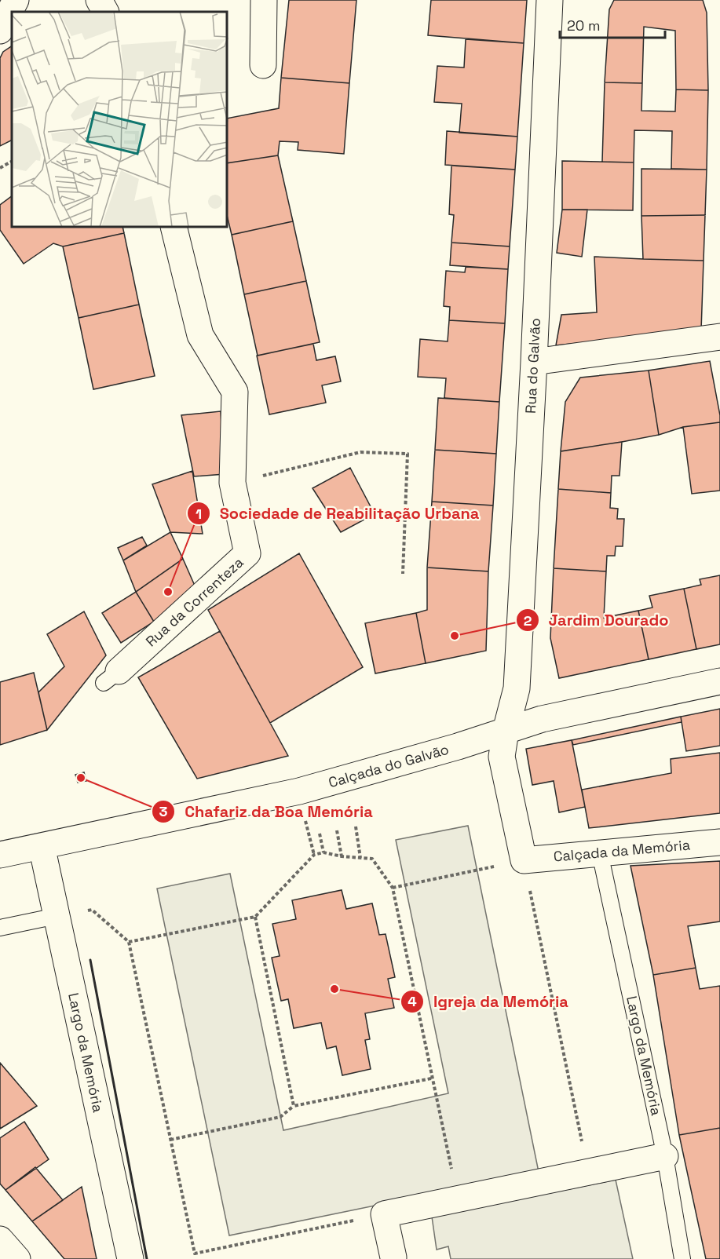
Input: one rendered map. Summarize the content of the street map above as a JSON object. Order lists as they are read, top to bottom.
{
  "streets": {
    "street": [
      "Rua do Galvão",
      "Rua da Correnteza",
      "Calçada do Galvão",
      "Calçada da Memória",
      "Largo da Memória"
    ]
  },
  "crossings": [
    ["Rua do Galvão", "Calçada do Galvão"],
    ["Rua do Galvão", "Calçada da Memória"],
    ["Calçada do Galvão", "Largo da Memória"],
    ["Calçada da Memória", "Largo da Memória"]
  ],
  "places": [
    "Sociedade de Reabilitação Urbana",
    "Jardim Dourado",
    "Chafariz da Boa Memória",
    "Igreja da Memória"
  ],
  "scale_bar": "20 m"
}
